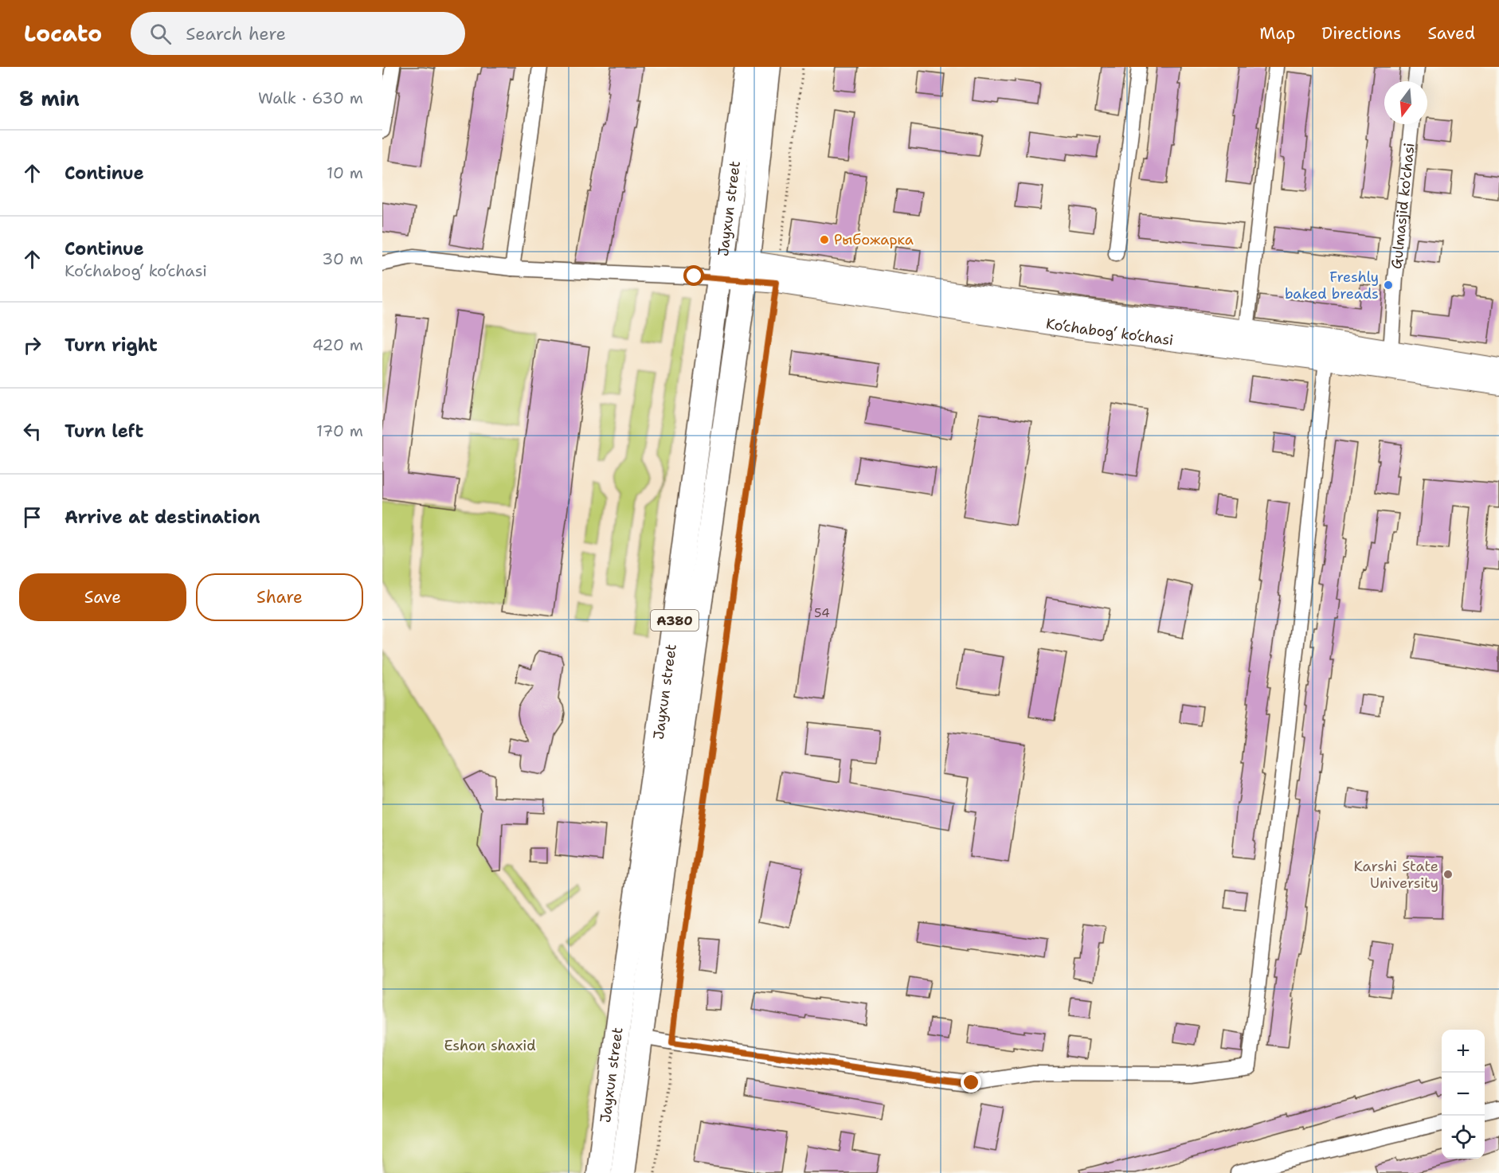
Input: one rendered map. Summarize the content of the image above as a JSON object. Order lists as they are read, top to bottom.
{
  "streets": {
    "highway": ["Jayxun street", "A380"],
    "main road": ["Ko‘chabog‘ ko‘chasi"],
    "street": ["Gulmasjid ko'chasi"]
  },
  "crossings": [
    ["Gulmasjid ko'chasi", "Ko‘chabog‘ ko‘chasi"],
    ["Jayxun street", "Ko‘chabog‘ ko‘chasi"]
  ],
  "parks": ["Eshon shaxid"],
  "places": ["Рыбожарка", "Freshly baked breads", "Karshi State University"],
  "house_numbers": ["54"],
  "north": "bottom",
  "page": {
    "header": "Locato",
    "search": "Search here",
    "nav": ["Map", "Directions", "Saved"],
    "heading": ["8 min", "Walk · 630 m"],
    "list": [
      ["Continue", "10 m"],
      ["Continue", "Ko‘chabog‘ ko‘chasi", "30 m"],
      ["Turn right", "420 m"],
      ["Turn left", "170 m"],
      "Arrive at destination"
    ],
    "buttons": ["Save", "Share"],
    "map_buttons": ["+", "−"]
  }
}
